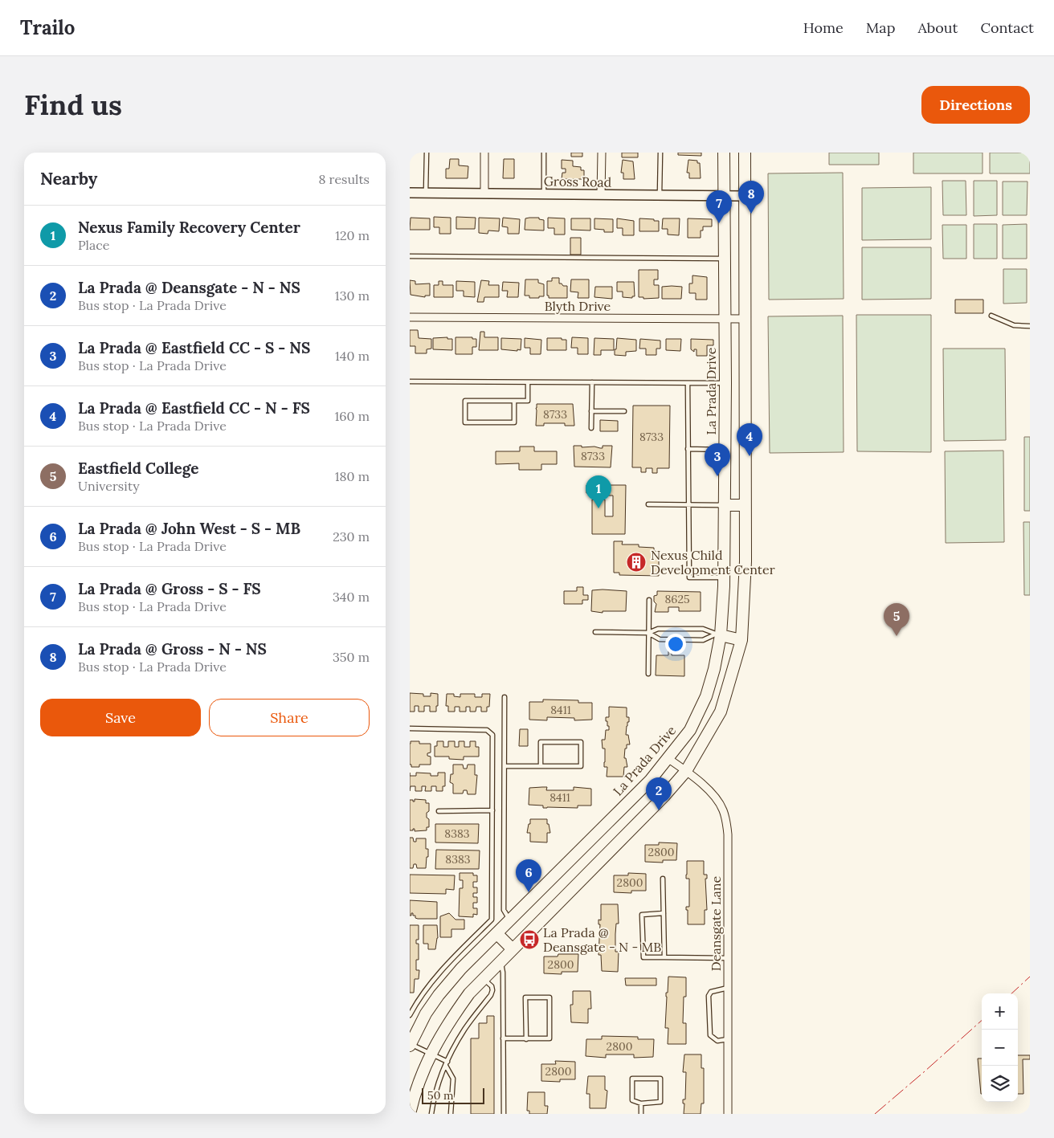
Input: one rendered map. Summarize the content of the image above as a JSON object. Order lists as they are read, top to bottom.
{
  "streets": {
    "main road": ["La Prada Drive"],
    "street": ["Gross Road", "Blyth Drive", "Deansgate Lane"]
  },
  "crossings": [
    ["Gross Road", "La Prada Drive"],
    ["Blyth Drive", "La Prada Drive"],
    ["La Prada Drive", "Deansgate Lane"]
  ],
  "places": {
    "building": ["Nexus Child Development Center"],
    "bus stop": ["La Prada @ Deansgate - N - MB"]
  },
  "house_numbers": [
    "8733",
    "8733",
    "8733",
    "8625",
    "8411",
    "8411",
    "8383",
    "2800",
    "8383",
    "2800",
    "2800",
    "2800",
    "2800"
  ],
  "scale_bar": "50 m",
  "page": {
    "header": "Trailo",
    "nav": [
      "Home",
      "Map",
      "About",
      "Contact"
    ],
    "buttons": [
      "Directions",
      ["Save", "Share"]
    ],
    "title": "Find us",
    "heading": ["Nearby", "8 results"],
    "pins": [
      "8",
      "7",
      "4",
      "3",
      "1",
      "5",
      "2",
      "6"
    ],
    "list": [
      {
        "mark": "1",
        "name": "Nexus Family Recovery Center",
        "note": "Place",
        "value": "120 m"
      },
      {
        "mark": "2",
        "name": "La Prada @ Deansgate - N - NS",
        "note": "Bus stop · La Prada Drive",
        "value": "130 m"
      },
      {
        "mark": "3",
        "name": "La Prada @ Eastfield CC - S - NS",
        "note": "Bus stop · La Prada Drive",
        "value": "140 m"
      },
      {
        "mark": "4",
        "name": "La Prada @ Eastfield CC - N - FS",
        "note": "Bus stop · La Prada Drive",
        "value": "160 m"
      },
      {
        "mark": "5",
        "name": "Eastfield College",
        "note": "University",
        "value": "180 m"
      },
      {
        "mark": "6",
        "name": "La Prada @ John West - S - MB",
        "note": "Bus stop · La Prada Drive",
        "value": "230 m"
      },
      {
        "mark": "7",
        "name": "La Prada @ Gross - S - FS",
        "note": "Bus stop · La Prada Drive",
        "value": "340 m"
      },
      {
        "mark": "8",
        "name": "La Prada @ Gross - N - NS",
        "note": "Bus stop · La Prada Drive",
        "value": "350 m"
      }
    ],
    "map_buttons": ["+", "−"],
    "scale": "50 m"
  }
}
